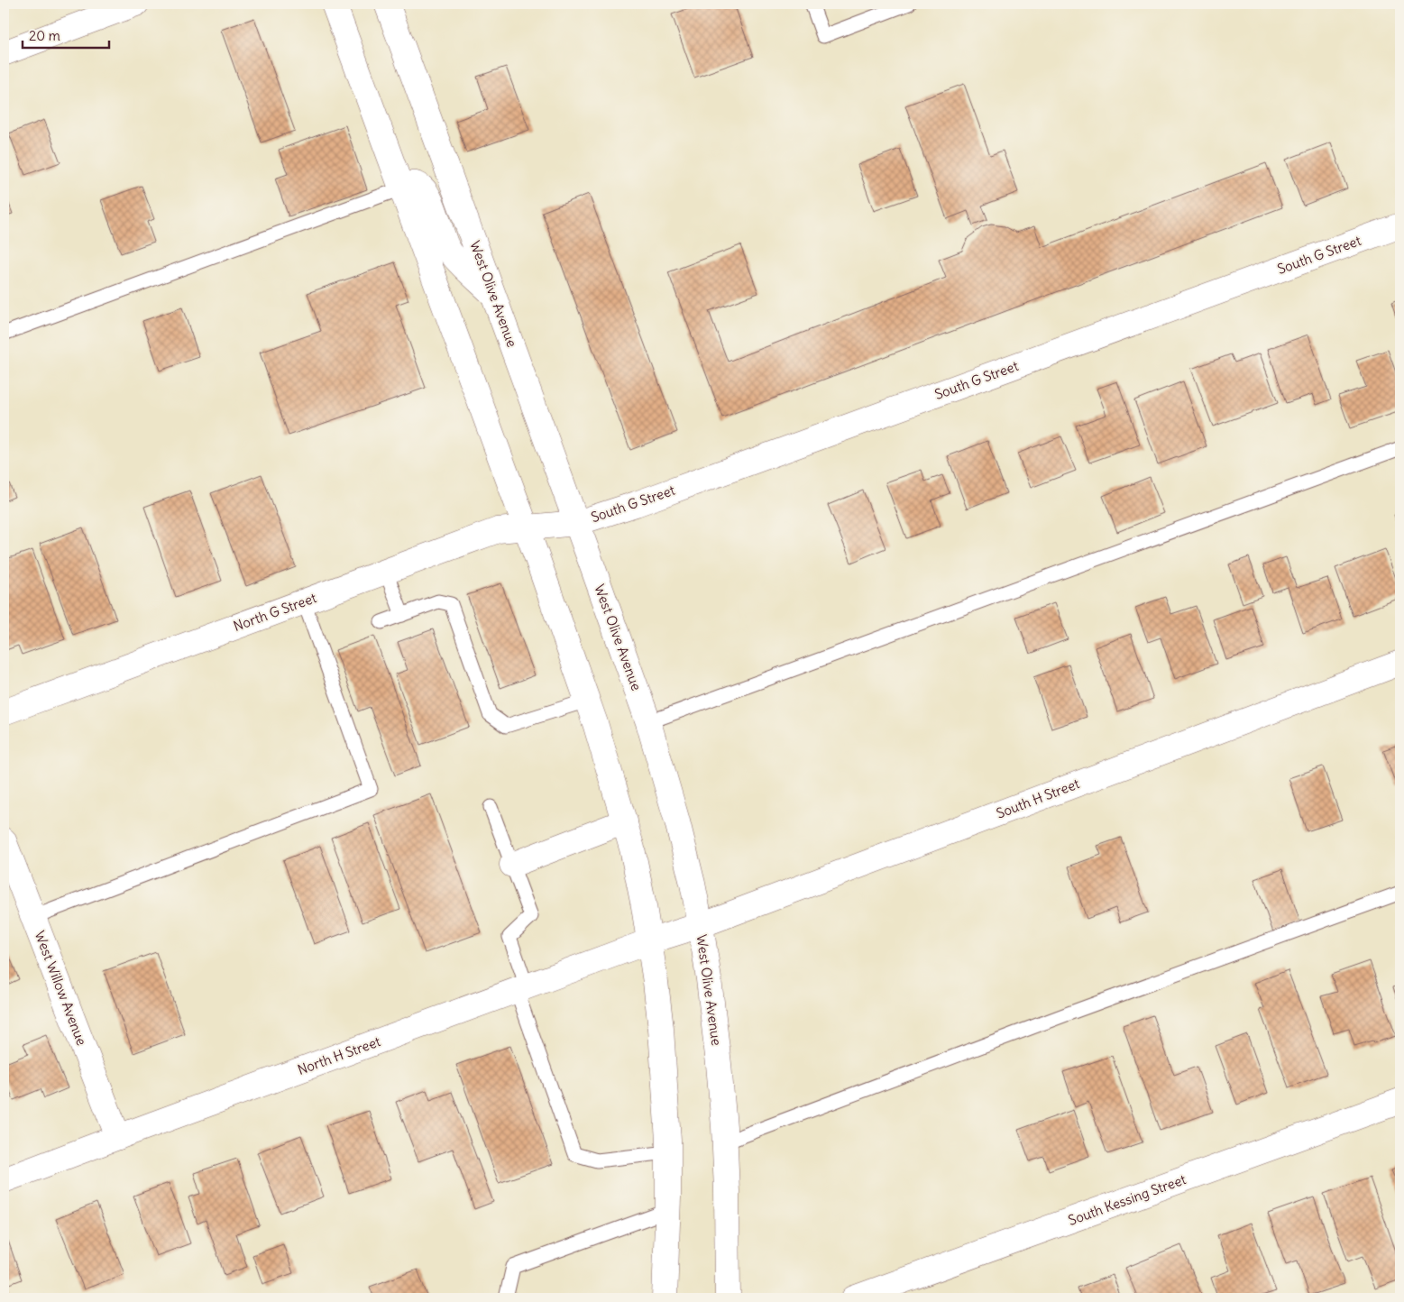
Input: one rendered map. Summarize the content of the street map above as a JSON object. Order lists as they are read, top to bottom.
{
  "streets": {
    "street": [
      "South G Street",
      "West Olive Avenue",
      "North G Street",
      "South H Street",
      "West Willow Avenue",
      "North H Street",
      "South Kessing Street"
    ]
  },
  "crossings": [
    ["South G Street", "West Olive Avenue"],
    ["South G Street", "North G Street"],
    ["West Olive Avenue", "South H Street"],
    ["South H Street", "North H Street"],
    ["West Willow Avenue", "North H Street"]
  ],
  "scale_bar": "20 m"
}
